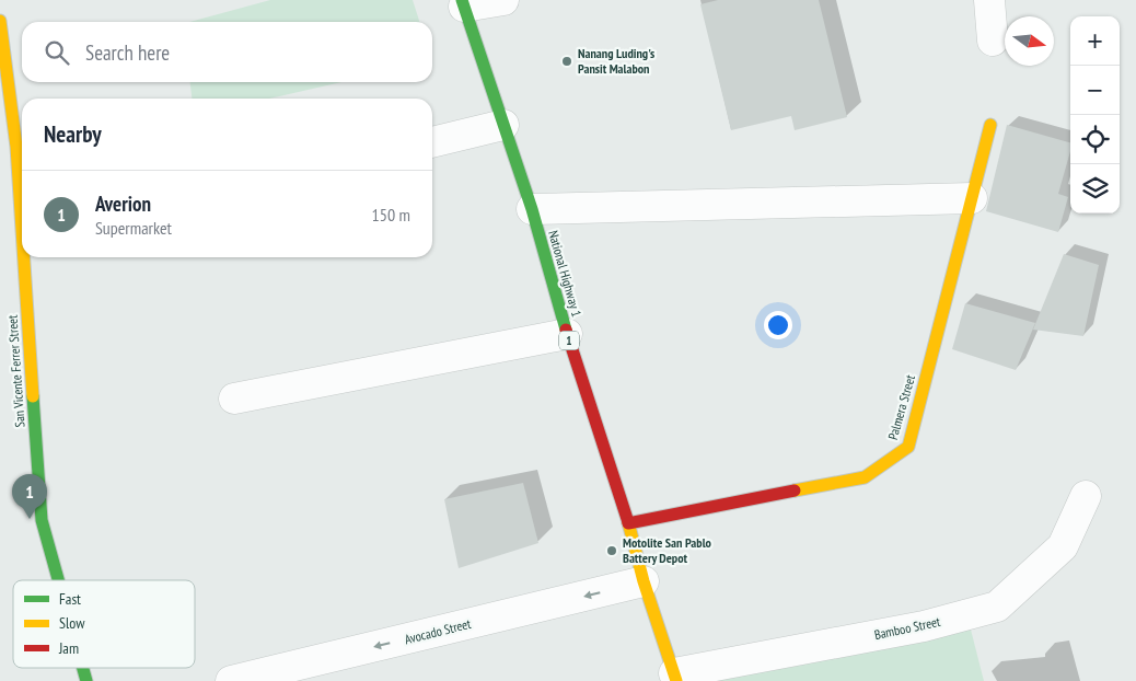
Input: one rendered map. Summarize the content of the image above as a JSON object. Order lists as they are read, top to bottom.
{
  "streets": {
    "main road": [
      "National Highway 1",
      "1",
      "San Vicente Ferrer Street",
      "Palmera Street"
    ],
    "street": ["Bamboo Street", "Avocado Street"]
  },
  "crossings": [
    ["National Highway 1", "Palmera Street"],
    ["National Highway 1", "Bamboo Street"],
    ["National Highway 1", "Avocado Street"]
  ],
  "places": ["Nanang Luding's Pansit Malabon", "Motolite San Pablo Battery Depot"],
  "legend": ["Fast", "Slow", "Jam"],
  "north": "right",
  "page": {
    "map_buttons": ["+", "−"],
    "search": "Search here",
    "heading": "Nearby",
    "list": [
      {
        "mark": "1",
        "name": "Averion",
        "note": "Supermarket",
        "value": "150 m"
      }
    ],
    "pins": "1"
  }
}
